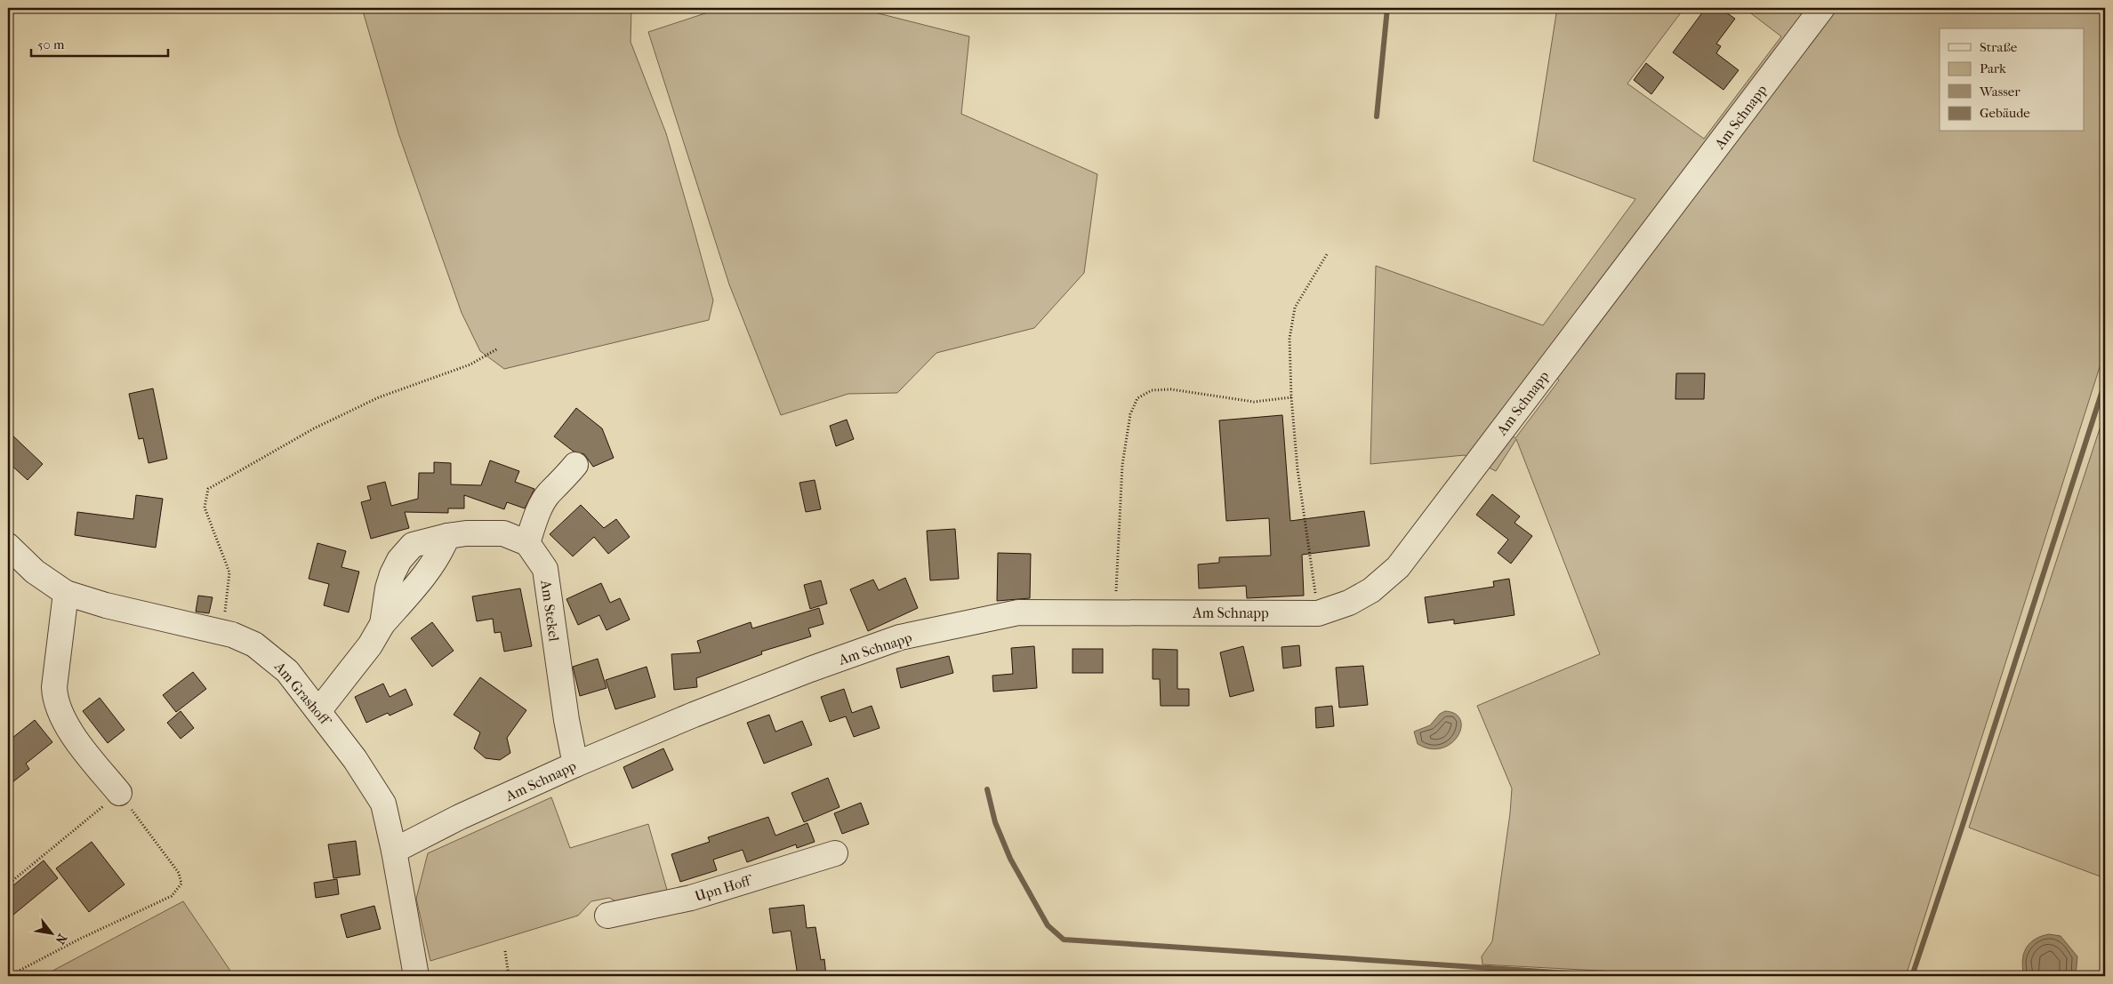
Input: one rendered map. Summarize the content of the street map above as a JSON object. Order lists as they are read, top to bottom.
{
  "streets": {
    "street": [
      "Am Schnapp",
      "Am Stekel",
      "Am Grashoff",
      "Upn Hoff"
    ]
  },
  "crossings": [
    ["Am Schnapp", "Am Stekel"],
    ["Am Schnapp", "Am Grashoff"]
  ],
  "legend": [
    "Straße",
    "Park",
    "Wasser",
    "Gebäude"
  ],
  "scale_bar": "50 m",
  "north": "bottom right"
}
